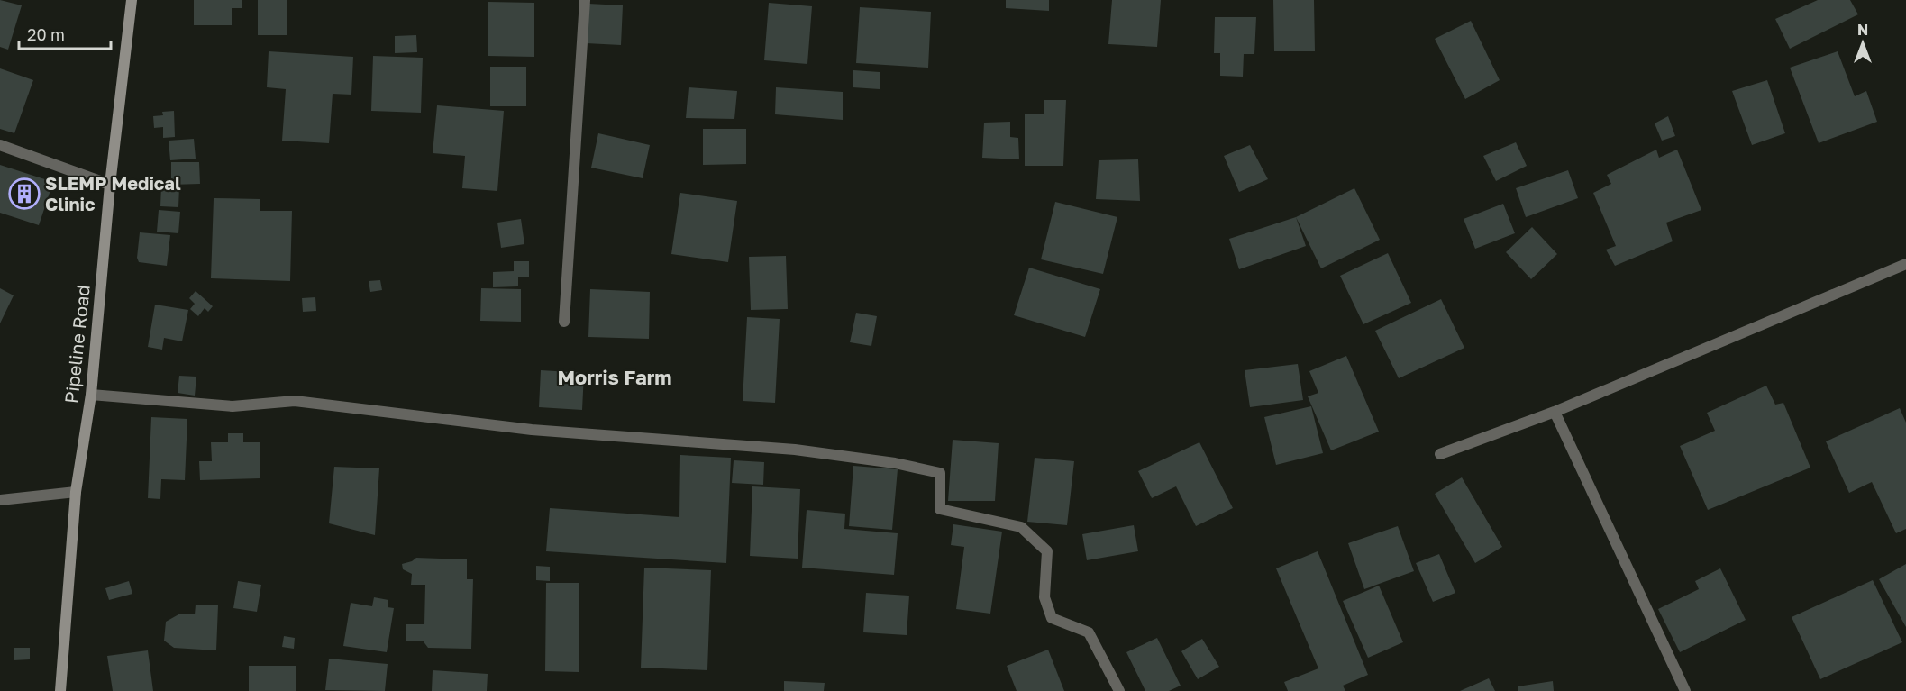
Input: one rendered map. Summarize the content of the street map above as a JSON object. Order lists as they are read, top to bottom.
{
  "streets": {
    "street": ["Pipeline Road"]
  },
  "districts": ["Morris Farm"],
  "places": {
    "building": ["SLEMP Medical Clinic"]
  },
  "scale_bar": "20 m",
  "north": "top"
}
